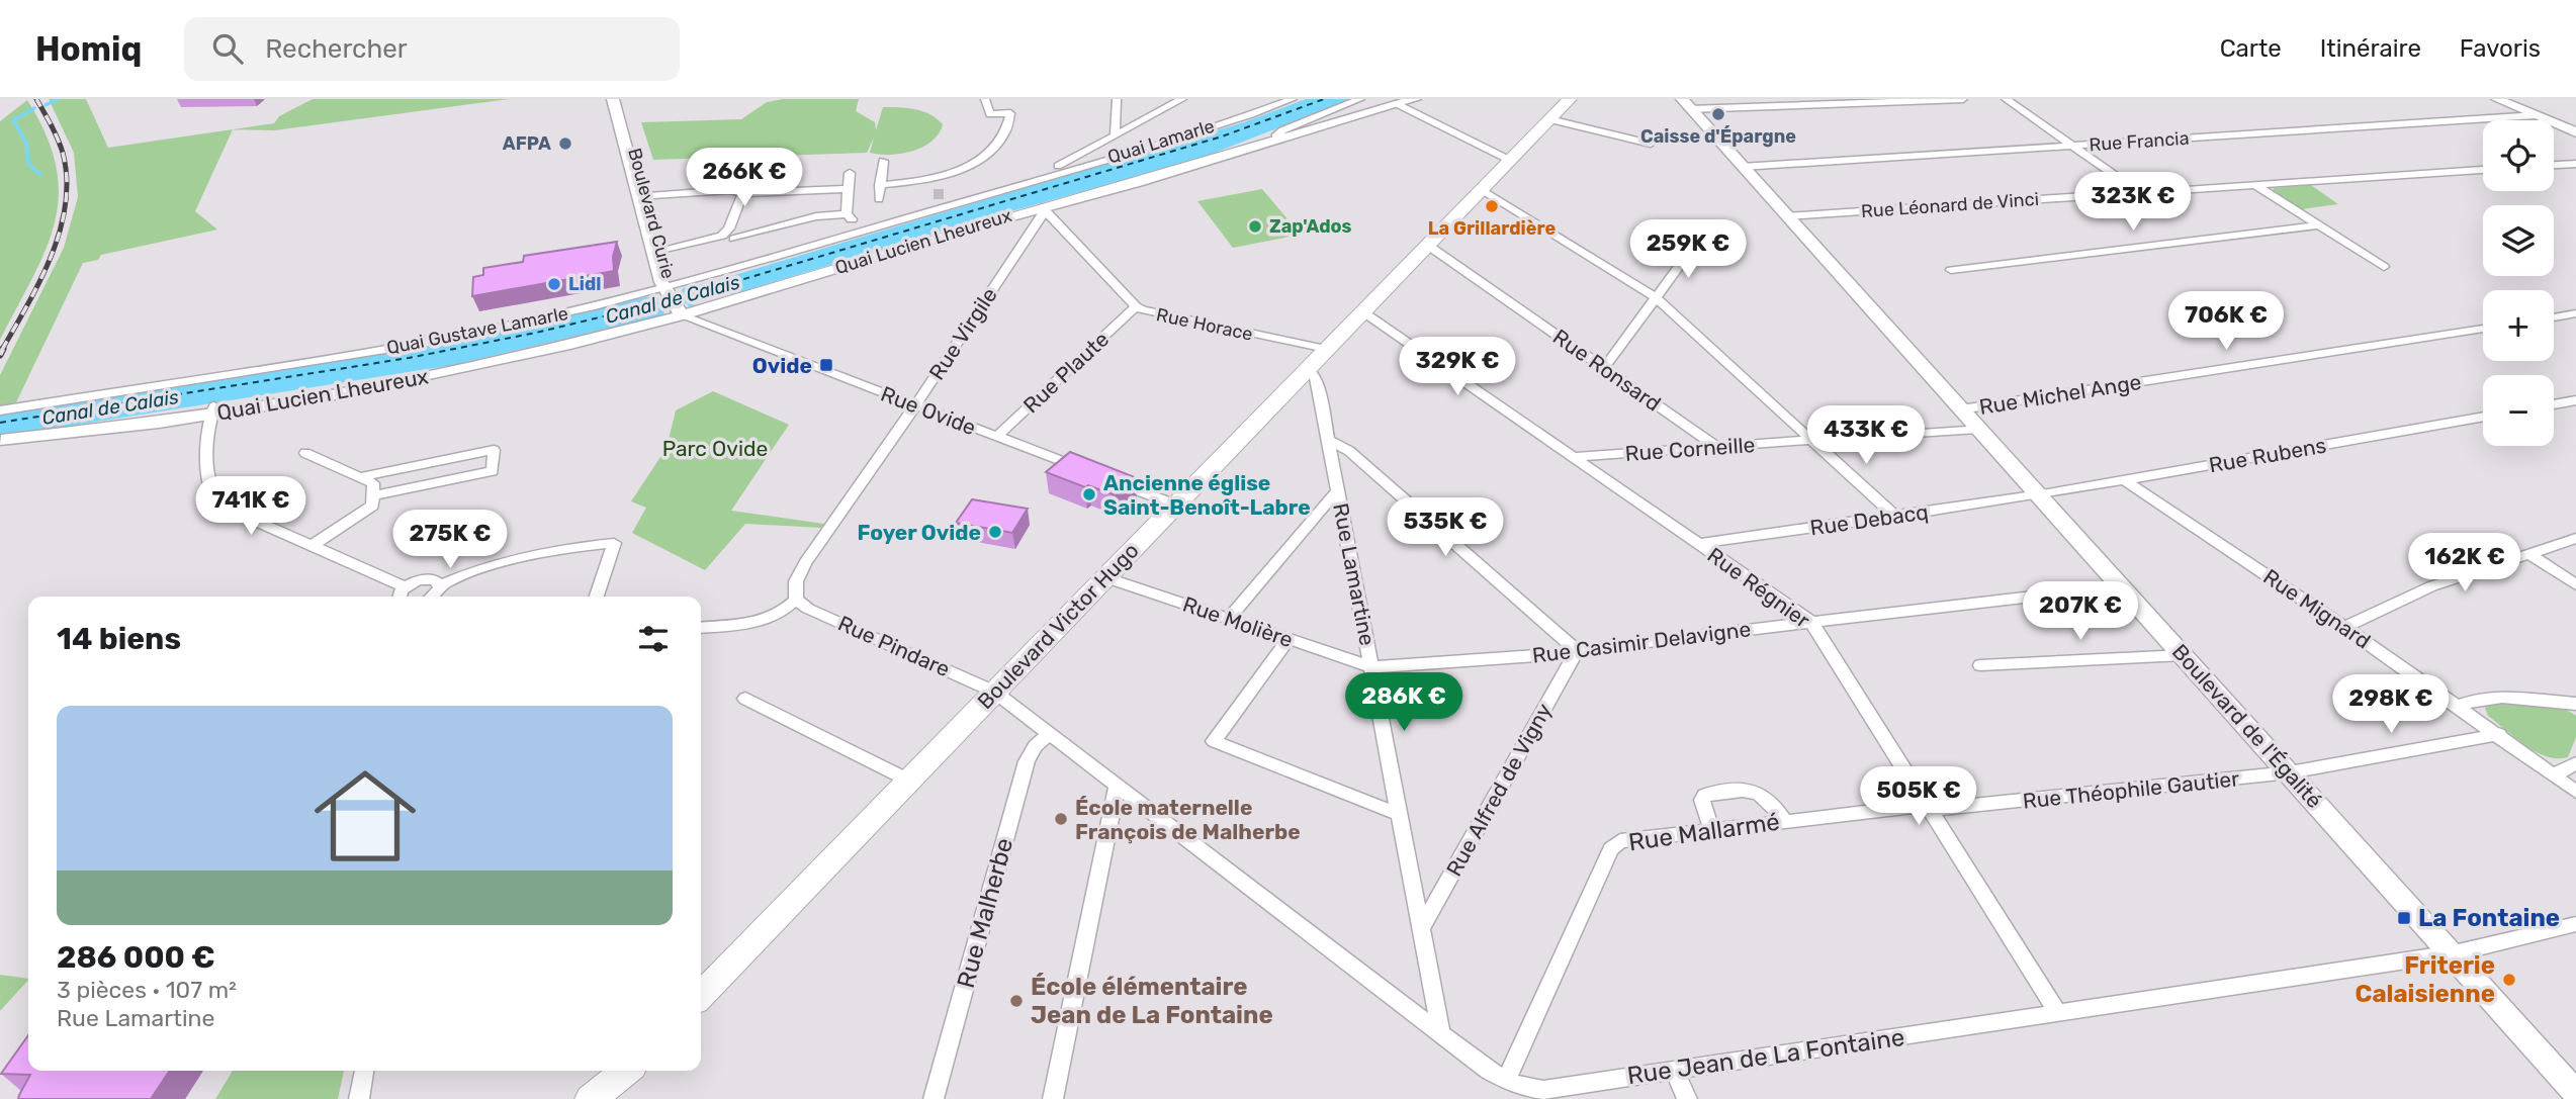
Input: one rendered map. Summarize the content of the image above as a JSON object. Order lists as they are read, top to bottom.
{
  "streets": {
    "main road": ["Boulevard Victor Hugo"],
    "street": [
      "Quai Lamarle",
      "Rue Francia",
      "Rue Léonard de Vinci",
      "Boulevard Curie",
      "Quai Lucien Lheureux",
      "Rue Horace",
      "Quai Gustave Lamarle",
      "Rue Virgile",
      "Rue Ronsard",
      "Rue Plaute",
      "Rue Michel Ange",
      "Rue Ovide",
      "Rue Corneille",
      "Rue Rubens",
      "Rue Debacq",
      "Rue Lamartine",
      "Rue Régnier",
      "Rue Mignard",
      "Rue Molière",
      "Rue Casimir Delavigne",
      "Rue Pindare",
      "Boulevard de l'Égalité",
      "Rue Alfred de Vigny",
      "Rue Théophile Gautier",
      "Rue Mallarmé",
      "Rue Malherbe",
      "Rue Jean de La Fontaine"
    ]
  },
  "crossings": [
    ["Quai Lamarle", "Quai Gustave Lamarle"],
    ["Rue Francia", "Boulevard de l'Égalité"],
    ["Rue Léonard de Vinci", "Boulevard de l'Égalité"],
    ["Boulevard Curie", "Quai Lucien Lheureux"],
    ["Boulevard Curie", "Quai Gustave Lamarle"],
    ["Boulevard Curie", "Rue Ovide"],
    ["Quai Lucien Lheureux", "Rue Horace"],
    ["Quai Lucien Lheureux", "Rue Virgile"],
    ["Quai Lucien Lheureux", "Rue Ovide"],
    ["Rue Horace", "Rue Virgile"],
    ["Rue Horace", "Rue Plaute"],
    ["Rue Horace", "Boulevard Victor Hugo"],
    ["Rue Virgile", "Rue Ovide"],
    ["Rue Virgile", "Rue Pindare"],
    ["Rue Ronsard", "Rue Corneille"],
    ["Rue Ronsard", "Boulevard Victor Hugo"],
    ["Rue Plaute", "Rue Ovide"],
    ["Rue Michel Ange", "Boulevard de l'Égalité"],
    ["Rue Ovide", "Boulevard Victor Hugo"],
    ["Rue Corneille", "Rue Régnier"],
    ["Rue Corneille", "Boulevard de l'Égalité"],
    ["Rue Rubens", "Rue Debacq"],
    ["Rue Rubens", "Rue Mignard"],
    ["Rue Rubens", "Boulevard de l'Égalité"],
    ["Rue Debacq", "Rue Régnier"],
    ["Rue Debacq", "Boulevard de l'Égalité"],
    ["Rue Lamartine", "Rue Molière"],
    ["Rue Lamartine", "Boulevard Victor Hugo"],
    ["Rue Lamartine", "Rue Casimir Delavigne"],
    ["Rue Lamartine", "Rue Alfred de Vigny"],
    ["Rue Lamartine", "Rue Jean de La Fontaine"],
    ["Rue Régnier", "Boulevard Victor Hugo"],
    ["Rue Régnier", "Rue Casimir Delavigne"],
    ["Rue Régnier", "Rue Théophile Gautier"],
    ["Rue Régnier", "Rue Mallarmé"],
    ["Rue Régnier", "Rue Jean de La Fontaine"],
    ["Rue Mignard", "Rue Théophile Gautier"],
    ["Rue Molière", "Boulevard Victor Hugo"],
    ["Rue Molière", "Rue Casimir Delavigne"],
    ["Boulevard Victor Hugo", "Rue Pindare"],
    ["Boulevard Victor Hugo", "Rue Jean de La Fontaine"],
    ["Rue Casimir Delavigne", "Boulevard de l'Égalité"],
    ["Rue Casimir Delavigne", "Rue Alfred de Vigny"],
    ["Rue Pindare", "Rue Jean de La Fontaine"],
    ["Boulevard de l'Égalité", "Rue Théophile Gautier"],
    ["Boulevard de l'Égalité", "Rue Jean de La Fontaine"],
    ["Rue Théophile Gautier", "Rue Mallarmé"],
    ["Rue Mallarmé", "Rue Jean de La Fontaine"],
    ["Rue Malherbe", "Rue Jean de La Fontaine"]
  ],
  "water": ["Canal de Calais"],
  "parks": ["Parc Ovide"],
  "places": {
    "other": [
      "Caisse d'Épargne",
      "AFPA",
      "La Grillardière",
      "Zap'Ados",
      "Lidl",
      "Ancienne église Saint-Benoît-Labre",
      "Foyer Ovide",
      "École maternelle François de Malherbe",
      "Friterie Calaisienne",
      "École élémentaire Jean de La Fontaine"
    ],
    "transit": ["Ovide", "La Fontaine"]
  },
  "page": {
    "header": "Homiq",
    "search": "Rechercher",
    "nav": ["Carte", "Itinéraire", "Favoris"],
    "map_buttons": ["+", "−"],
    "price": [
      "266K €",
      "323K €",
      "259K €",
      "706K €",
      "329K €",
      "433K €",
      "741K €",
      "535K €",
      "275K €",
      "162K €",
      "207K €",
      "286K €",
      "298K €",
      "505K €"
    ],
    "heading": "14 biens",
    "list": [
      {
        "name": "286 000 €",
        "note": "3 pièces · 107 m² · Rue Lamartine"
      }
    ]
  }
}
